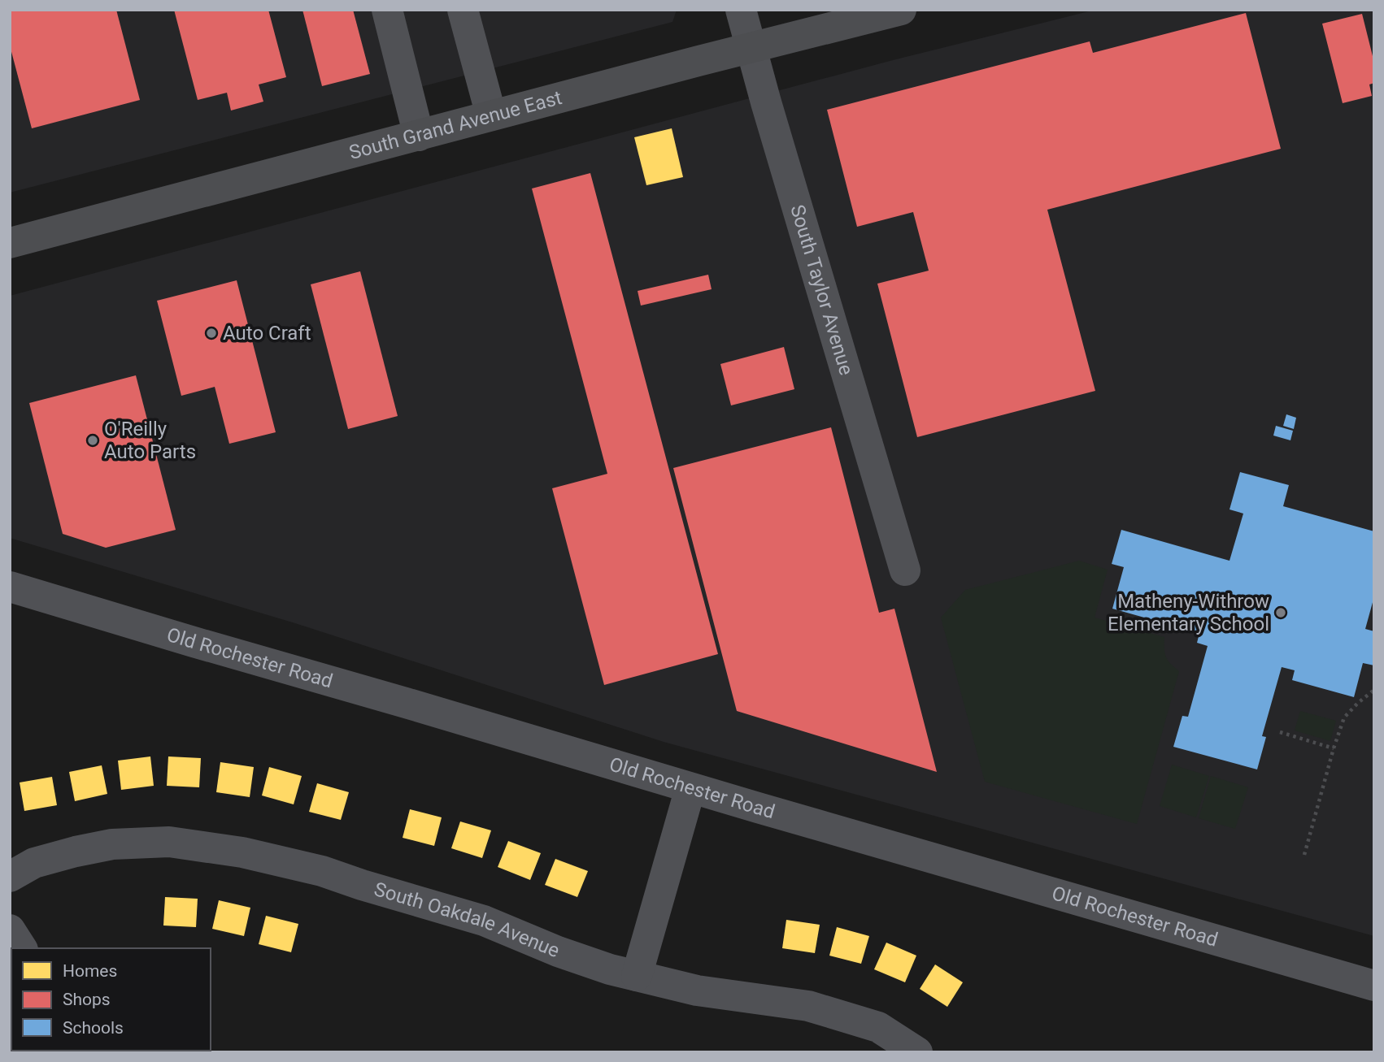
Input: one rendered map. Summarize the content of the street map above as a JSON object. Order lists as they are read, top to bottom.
{
  "streets": {
    "main road": ["South Grand Avenue East"],
    "street": ["South Taylor Avenue", "Old Rochester Road", "South Oakdale Avenue"]
  },
  "crossings": [
    ["South Grand Avenue East", "South Taylor Avenue"]
  ],
  "places": ["Auto Craft", "O'Reilly Auto Parts", "Matheny-Withrow Elementary School"],
  "legend": ["Homes", "Shops", "Schools"]
}
